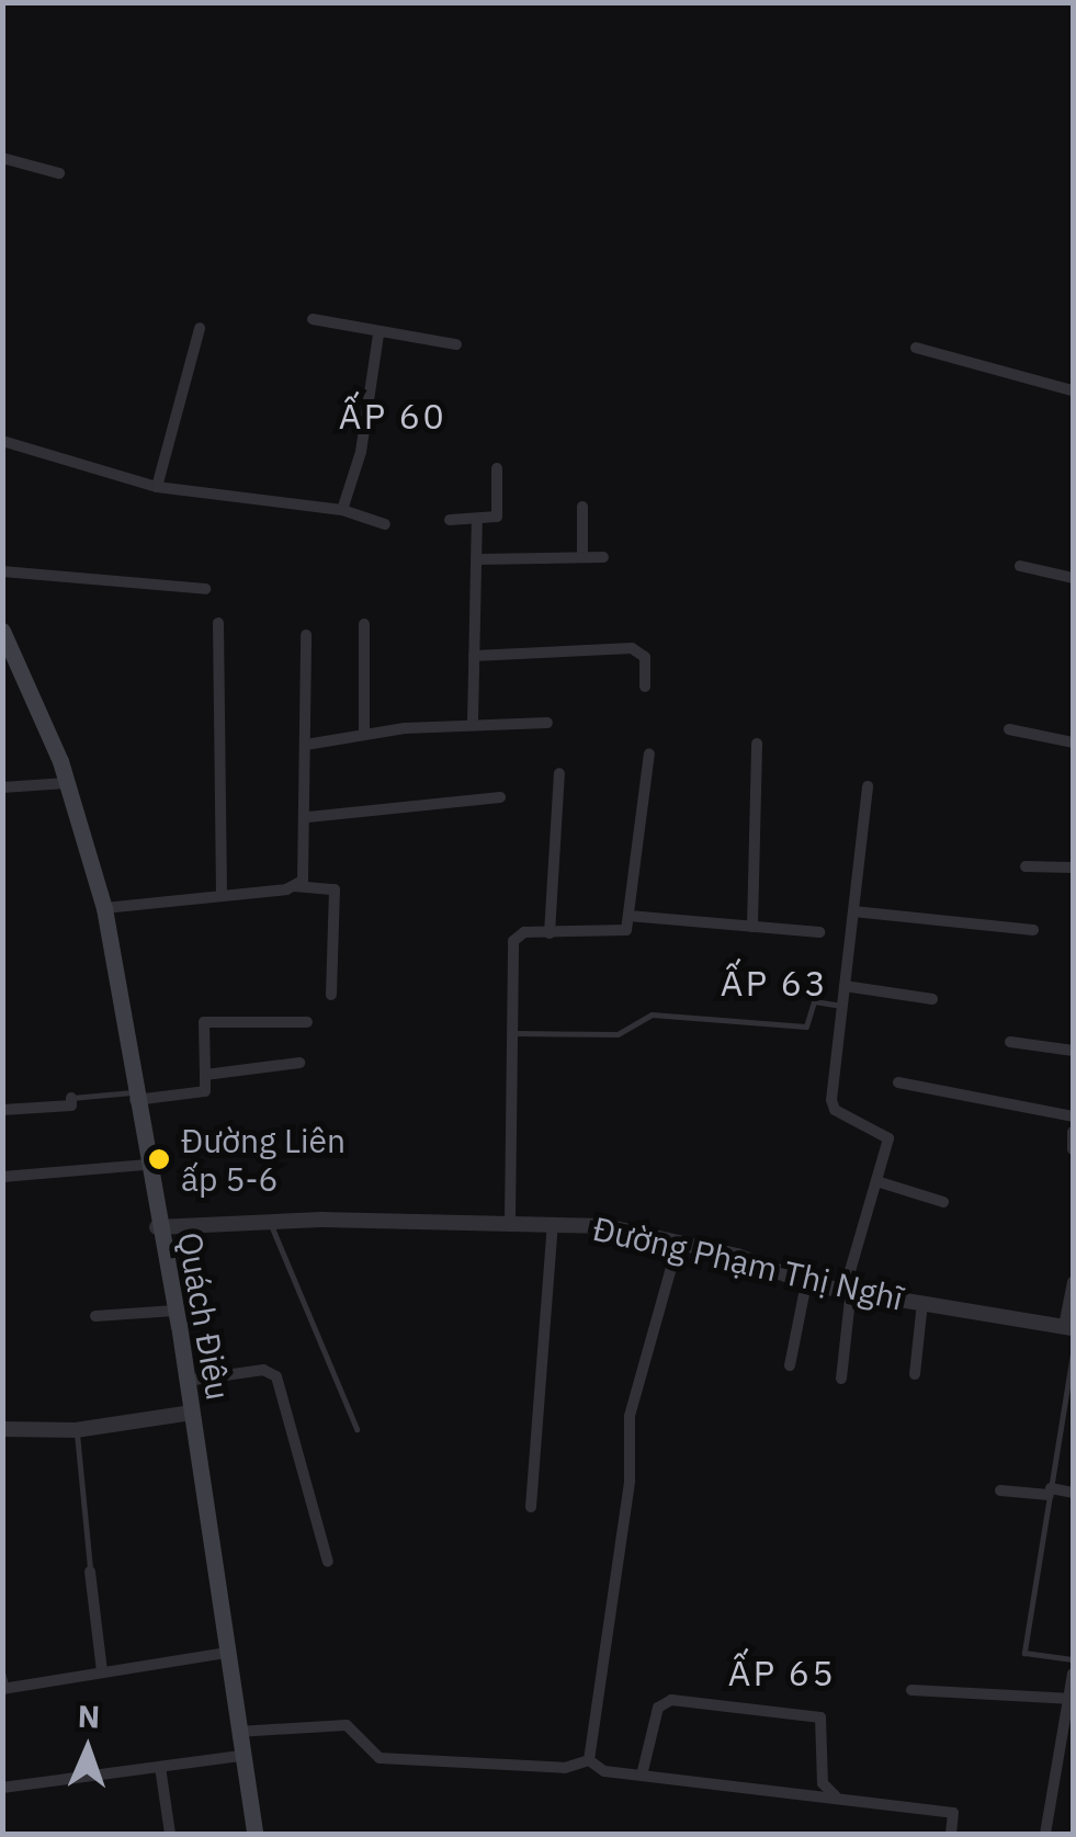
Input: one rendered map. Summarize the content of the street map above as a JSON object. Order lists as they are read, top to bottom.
{
  "streets": {
    "main road": ["Quách Điêu"],
    "street": ["Đường Phạm Thị Nghĩ"]
  },
  "crossings": [
    ["Đường Phạm Thị Nghĩ", "Quách Điêu"]
  ],
  "districts": ["ẤP 60", "ẤP 63", "ẤP 65"],
  "places": ["Đường Liên ấp 5-6"],
  "north": "top"
}
